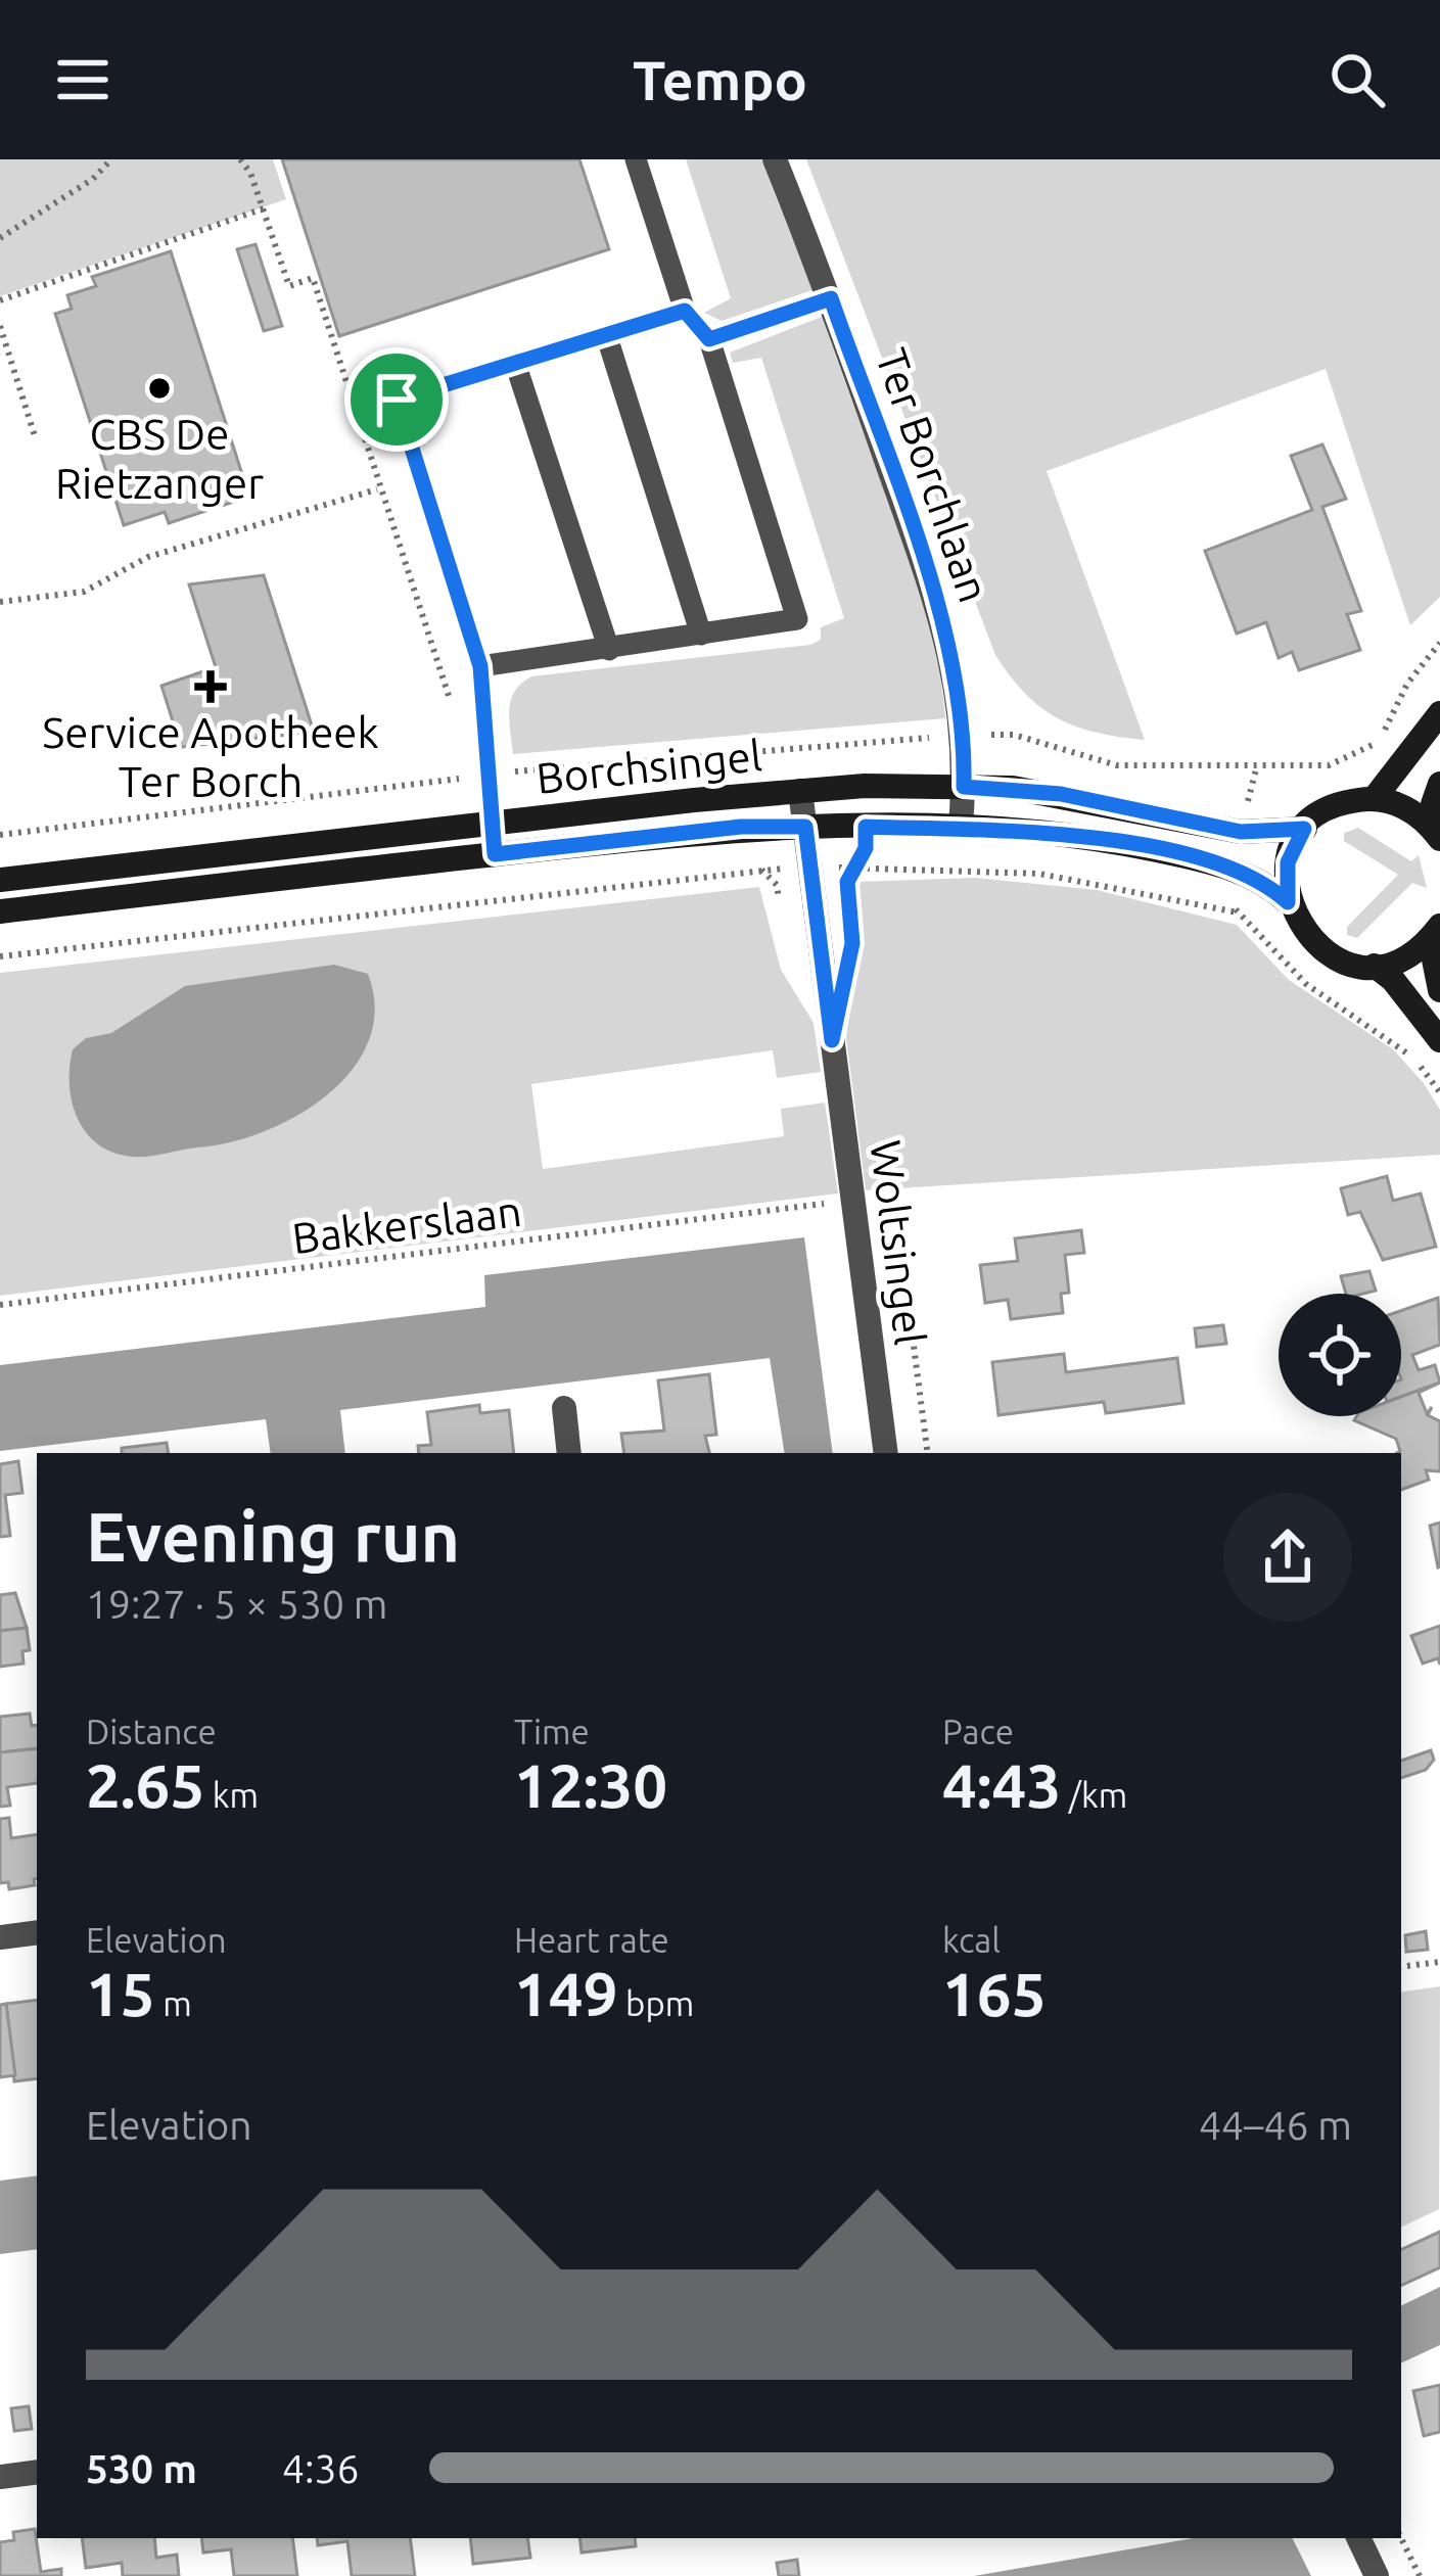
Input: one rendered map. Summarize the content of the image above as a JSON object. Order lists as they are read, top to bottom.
{
  "streets": {
    "main road": ["Borchsingel"],
    "street": ["Ter Borchlaan", "Woltsingel"],
    "path": ["Bakkerslaan"]
  },
  "crossings": [
    ["Ter Borchlaan", "Borchsingel"],
    ["Borchsingel", "Woltsingel"]
  ],
  "places": {
    "other": ["CBS De Rietzanger"],
    "health": ["Service Apotheek Ter Borch"]
  },
  "page": {
    "header": "Tempo",
    "heading": ["Evening run", "19:27 · 5 × 530 m"],
    "stats": [
      ["Distance", "2.65 km"],
      ["Time", "12:30"],
      ["Pace", "4:43 /km"],
      ["Elevation", "15 m"],
      ["Heart rate", "149 bpm"],
      ["kcal", "165"]
    ],
    "chart": ["Elevation", "44–46 m"],
    "list": [
      {
        "name": "530 m",
        "note": "4:36"
      }
    ]
  }
}
